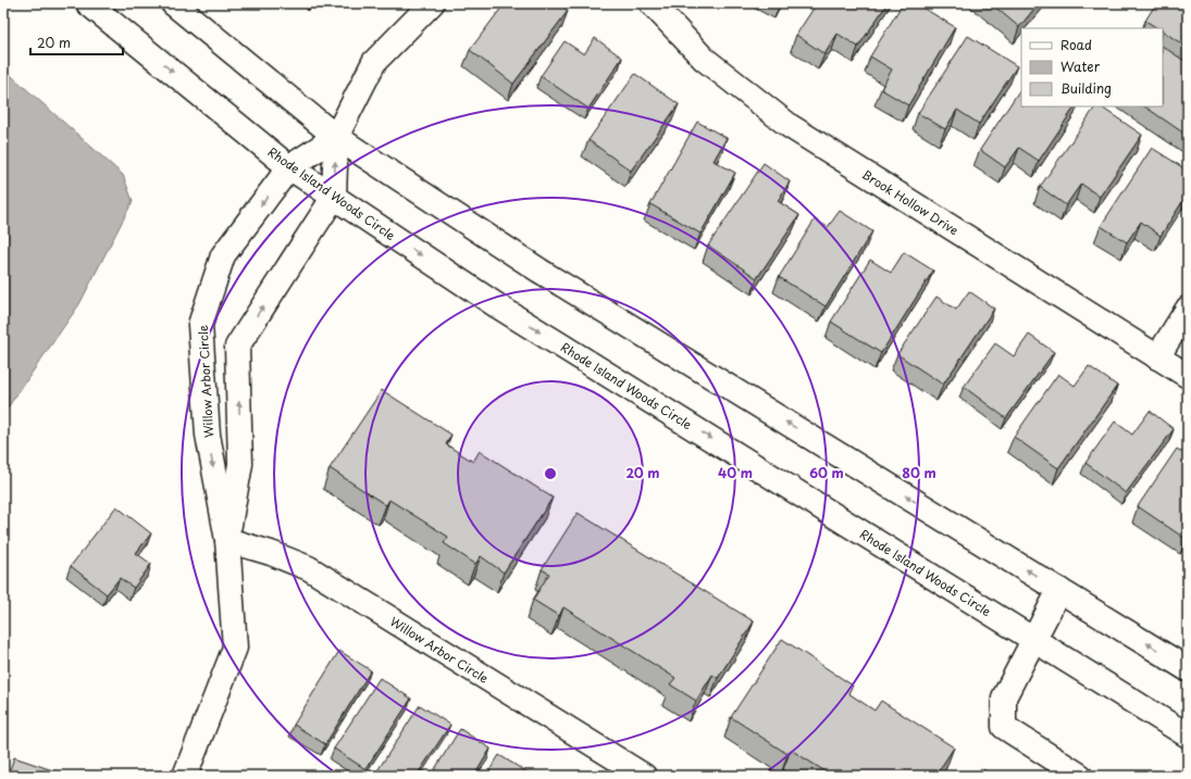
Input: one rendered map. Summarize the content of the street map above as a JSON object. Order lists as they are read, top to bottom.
{
  "streets": {
    "street": ["Rhode Island Woods Circle", "Brook Hollow Drive", "Willow Arbor Circle"]
  },
  "crossings": [
    ["Rhode Island Woods Circle", "Willow Arbor Circle"]
  ],
  "legend": ["Road", "Water", "Building"],
  "scale_bar": "20 m",
  "rings": [
    "20 m",
    "40 m",
    "60 m",
    "80 m"
  ]
}
